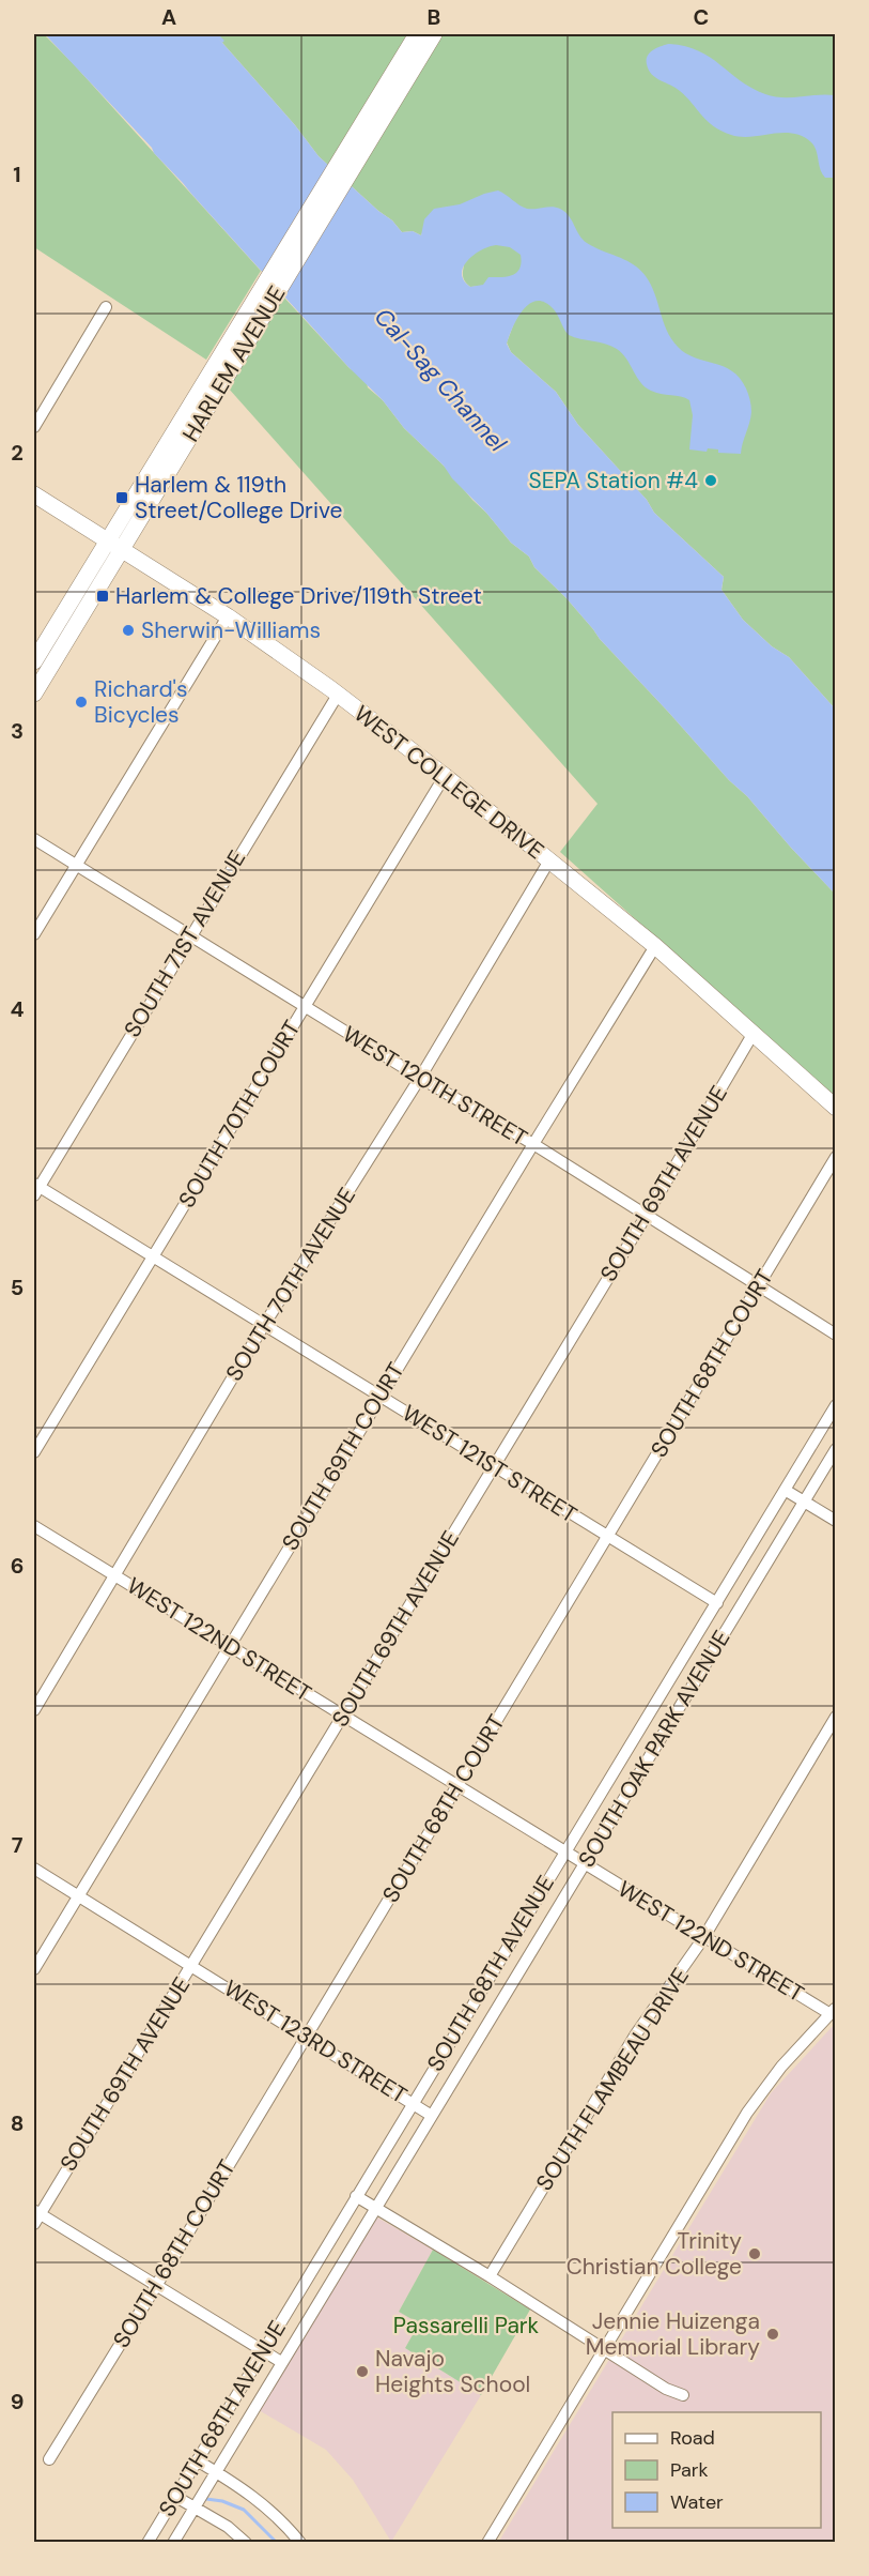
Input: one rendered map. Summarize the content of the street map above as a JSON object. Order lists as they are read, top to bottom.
{
  "streets": {
    "main road": ["HARLEM AVENUE", "WEST COLLEGE DRIVE"],
    "street": [
      "SOUTH 71ST AVENUE",
      "WEST 120TH STREET",
      "SOUTH 70TH COURT",
      "SOUTH 69TH AVENUE",
      "SOUTH 70TH AVENUE",
      "SOUTH 68TH COURT",
      "SOUTH 69TH COURT",
      "WEST 121ST STREET",
      "WEST 122ND STREET",
      "SOUTH OAK PARK AVENUE",
      "SOUTH 68TH AVENUE",
      "WEST 123RD STREET",
      "SOUTH FLAMBEAU DRIVE"
    ]
  },
  "crossings": [
    ["HARLEM AVENUE", "WEST COLLEGE DRIVE"],
    ["WEST COLLEGE DRIVE", "SOUTH 71ST AVENUE"],
    ["WEST COLLEGE DRIVE", "SOUTH 70TH COURT"],
    ["WEST COLLEGE DRIVE", "SOUTH 69TH AVENUE"],
    ["WEST COLLEGE DRIVE", "SOUTH 70TH AVENUE"],
    ["WEST COLLEGE DRIVE", "SOUTH 69TH COURT"],
    ["SOUTH 71ST AVENUE", "WEST 120TH STREET"],
    ["SOUTH 71ST AVENUE", "WEST 121ST STREET"],
    ["WEST 120TH STREET", "SOUTH 70TH COURT"],
    ["WEST 120TH STREET", "SOUTH 69TH AVENUE"],
    ["WEST 120TH STREET", "SOUTH 70TH AVENUE"],
    ["WEST 120TH STREET", "SOUTH 68TH COURT"],
    ["WEST 120TH STREET", "SOUTH 69TH COURT"],
    ["SOUTH 70TH COURT", "WEST 121ST STREET"],
    ["SOUTH 69TH AVENUE", "WEST 121ST STREET"],
    ["SOUTH 69TH AVENUE", "WEST 122ND STREET"],
    ["SOUTH 69TH AVENUE", "WEST 123RD STREET"],
    ["SOUTH 70TH AVENUE", "WEST 121ST STREET"],
    ["SOUTH 70TH AVENUE", "WEST 122ND STREET"],
    ["SOUTH 68TH COURT", "WEST 121ST STREET"],
    ["SOUTH 68TH COURT", "WEST 122ND STREET"],
    ["SOUTH 68TH COURT", "WEST 123RD STREET"],
    ["SOUTH 69TH COURT", "WEST 121ST STREET"],
    ["SOUTH 69TH COURT", "WEST 122ND STREET"],
    ["SOUTH 69TH COURT", "WEST 123RD STREET"],
    ["WEST 121ST STREET", "SOUTH 68TH AVENUE"],
    ["WEST 122ND STREET", "SOUTH OAK PARK AVENUE"],
    ["WEST 122ND STREET", "SOUTH 68TH AVENUE"],
    ["WEST 122ND STREET", "SOUTH FLAMBEAU DRIVE"],
    ["SOUTH OAK PARK AVENUE", "WEST 123RD STREET"],
    ["SOUTH 68TH AVENUE", "WEST 123RD STREET"]
  ],
  "water": ["Cal-Sag Channel"],
  "parks": ["Passarelli Park"],
  "places": {
    "other": [
      "SEPA Station #4",
      "Sherwin-Williams",
      "Richard's Bicycles",
      "Trinity Christian College",
      "Jennie Huizenga Memorial Library",
      "Navajo Heights School"
    ],
    "transit": ["Harlem & 119th Street/College Drive", "Harlem & College Drive/119th Street"]
  },
  "legend": ["Road", "Park", "Water"],
  "grid": {
    "columns": ["A", "B", "C"],
    "rows": [
      "1",
      "2",
      "3",
      "4",
      "5",
      "6",
      "7",
      "8",
      "9"
    ]
  }
}
